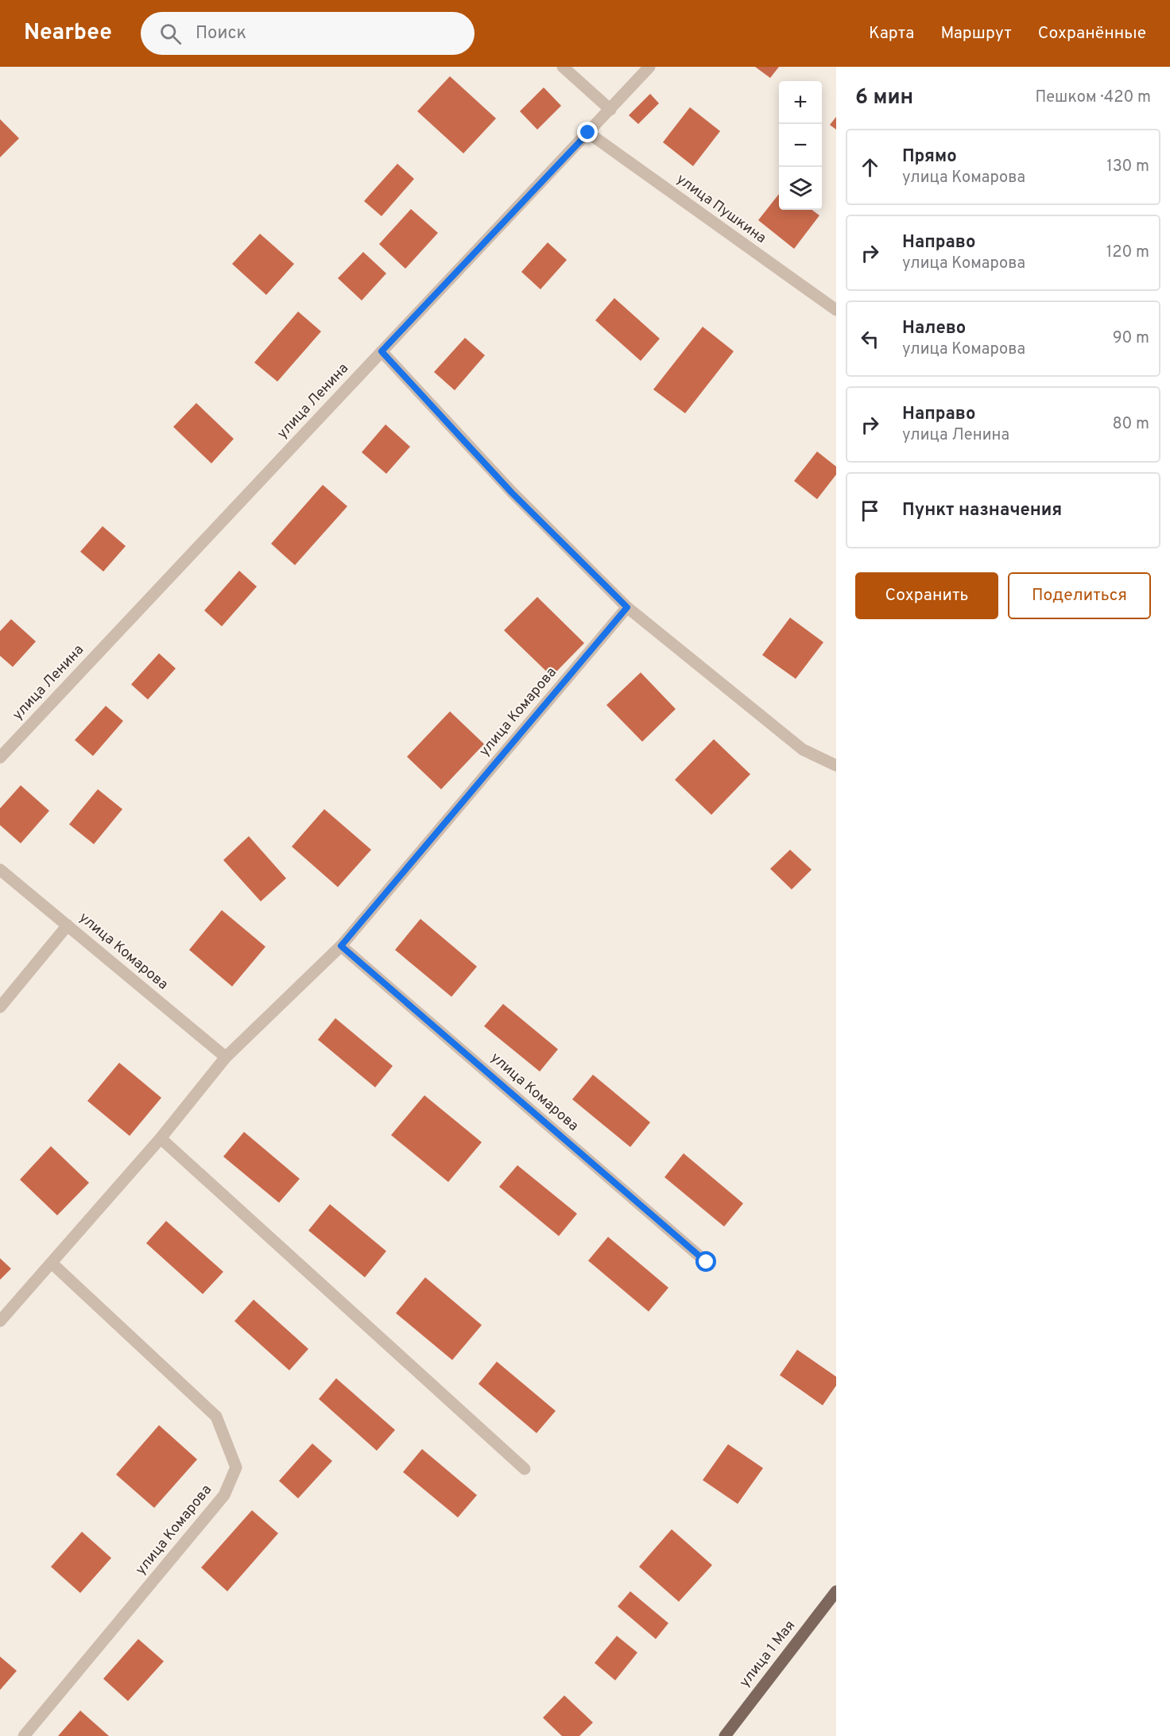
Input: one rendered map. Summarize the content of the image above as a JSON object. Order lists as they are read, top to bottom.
{
  "streets": {
    "main road": ["улица 1 Мая"],
    "street": ["улица Пушкина", "улица Ленина", "улица Комарова"]
  },
  "crossings": [
    ["улица Пушкина", "улица Ленина"]
  ],
  "page": {
    "header": "Nearbee",
    "search": "Поиск",
    "nav": ["Карта", "Маршрут", "Сохранённые"],
    "heading": ["6 мин", "Пешком · 420 m"],
    "map_buttons": ["+", "−"],
    "list": [
      ["Прямо", "улица Комарова", "130 m"],
      ["Направо", "улица Комарова", "120 m"],
      ["Налево", "улица Комарова", "90 m"],
      ["Направо", "улица Ленина", "80 m"],
      "Пункт назначения"
    ],
    "buttons": ["Сохранить", "Поделиться"]
  }
}
